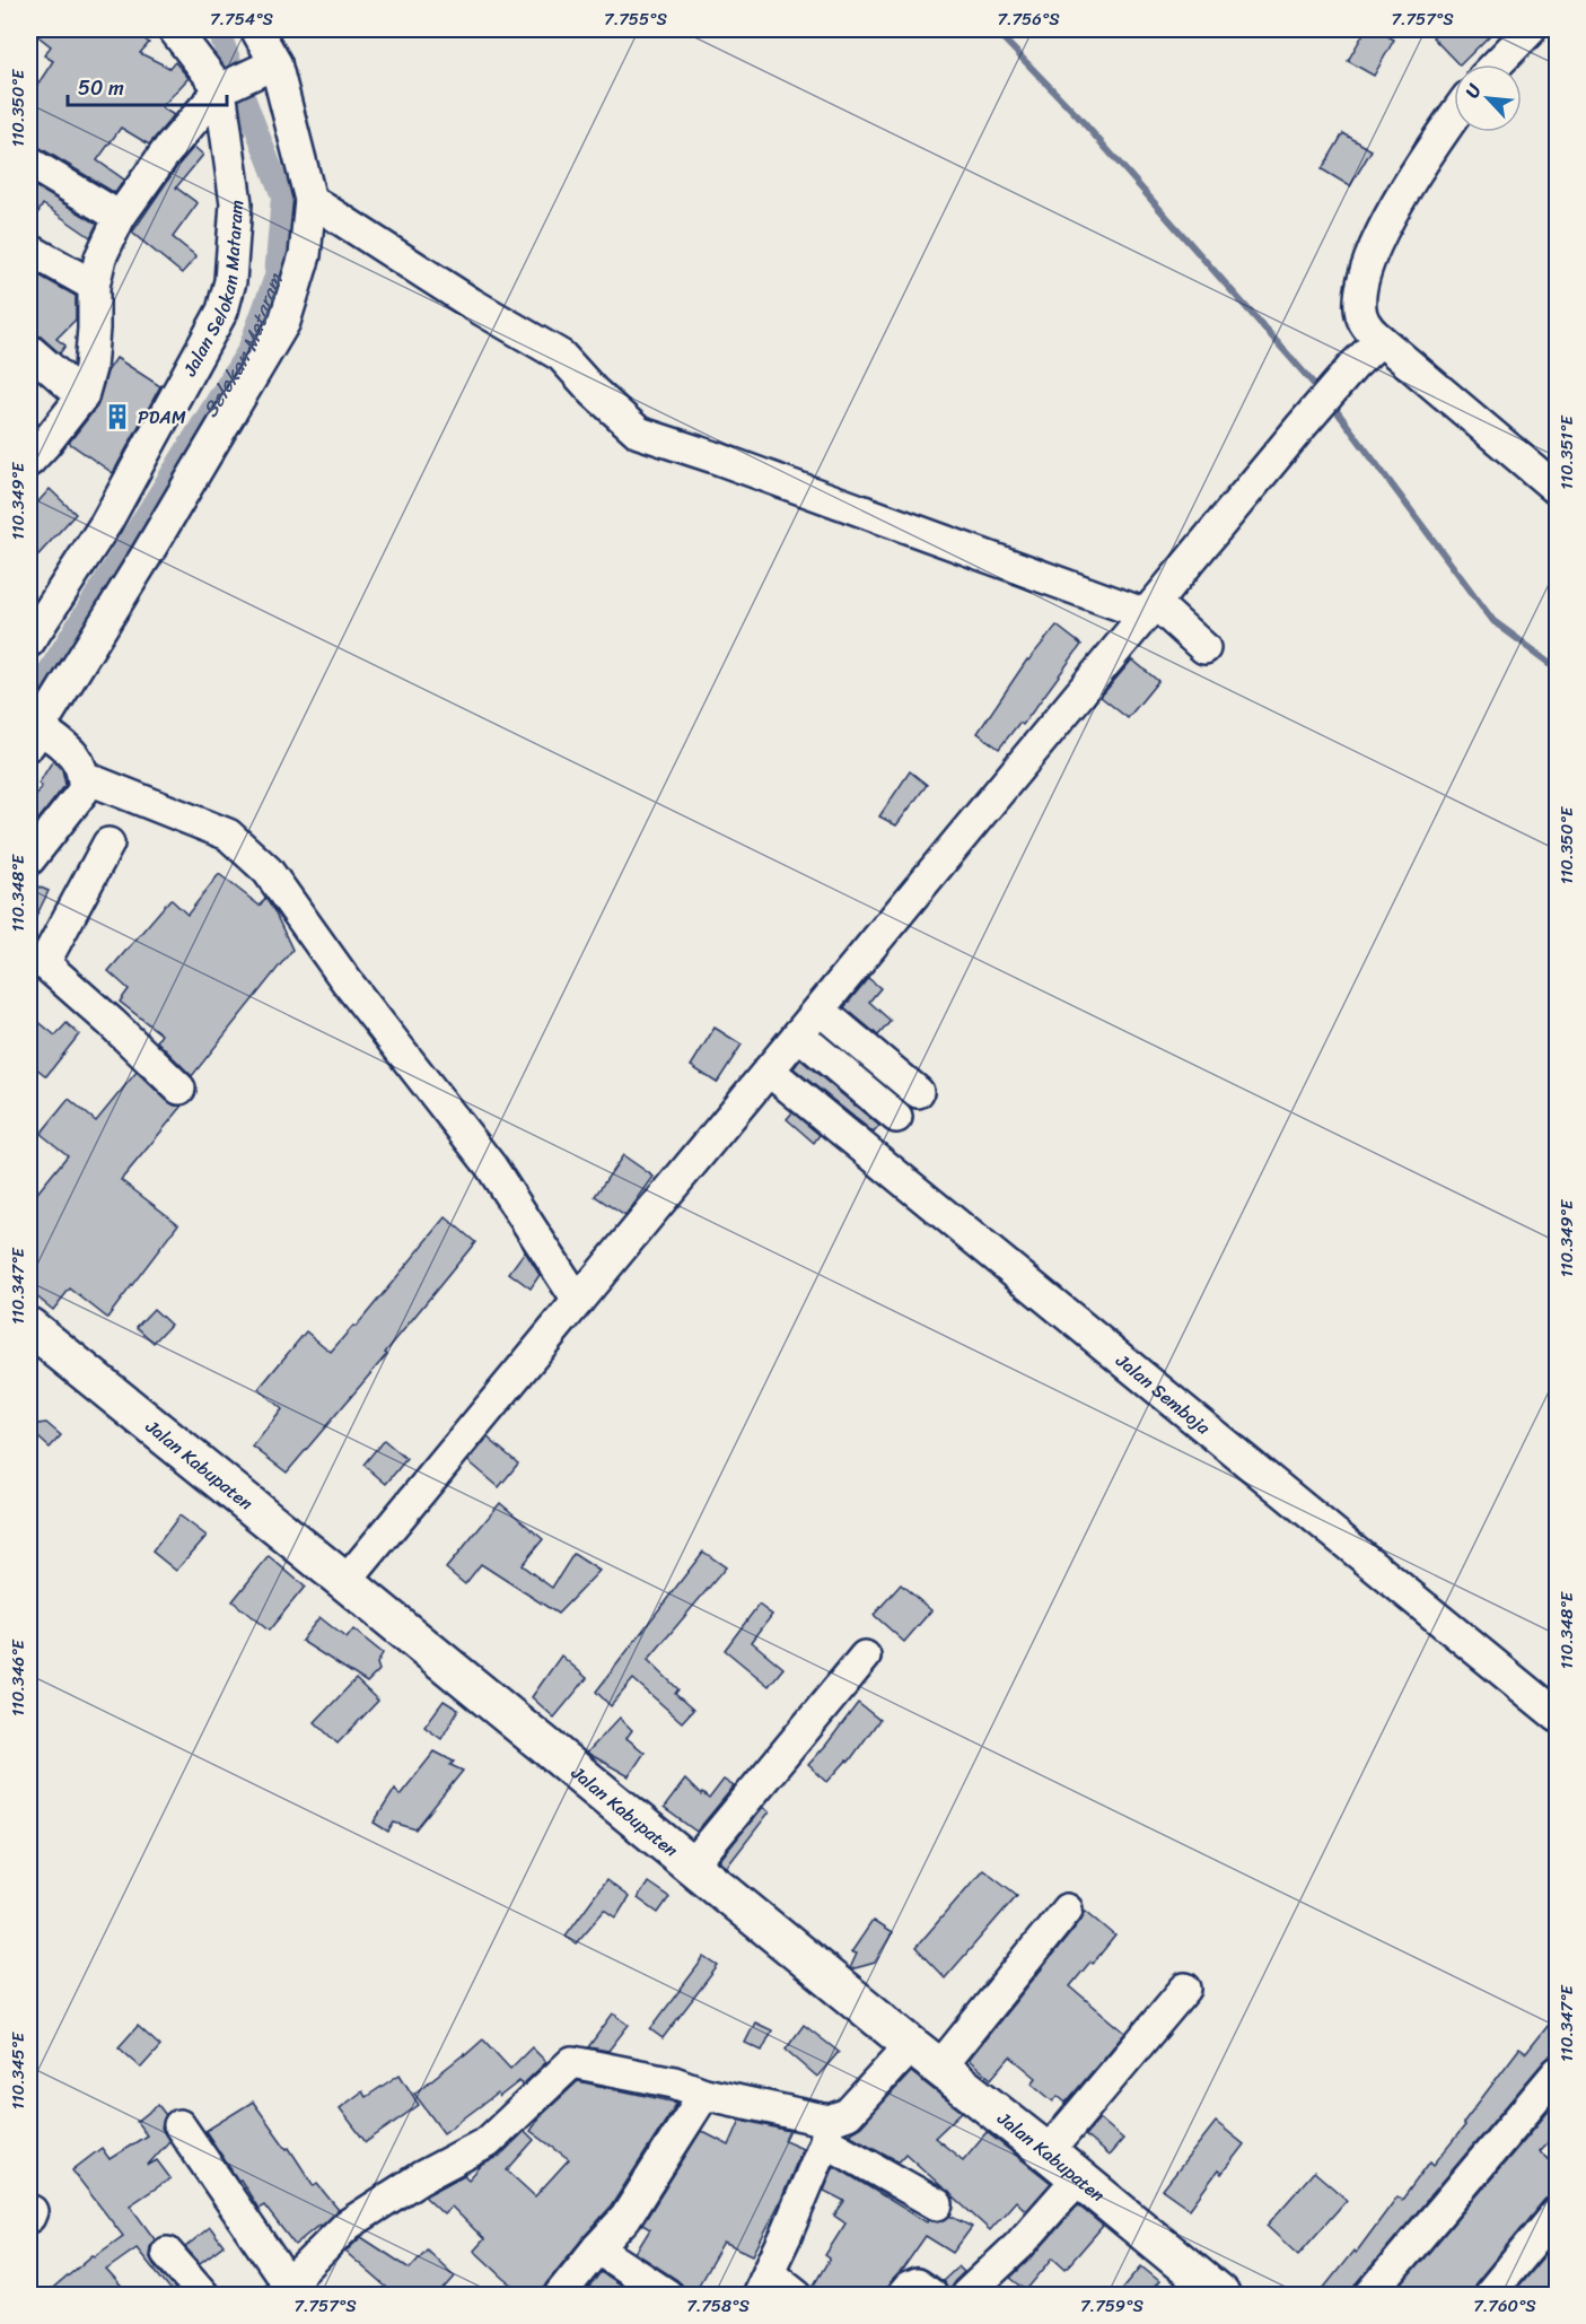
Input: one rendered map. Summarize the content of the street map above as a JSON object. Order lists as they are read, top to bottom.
{
  "streets": {
    "main road": ["Jalan Kabupaten"],
    "street": ["Jalan Selokan Mataram", "Jalan Semboja"]
  },
  "water": ["Selokan Mataram"],
  "places": {
    "building": ["PDAM"]
  },
  "scale_bar": "50 m",
  "north": "top left",
  "coordinates": [
    "7.754°S",
    "7.755°S",
    "7.756°S",
    "7.757°S",
    "110.350°E",
    "110.351°E",
    "110.349°E",
    "110.348°E",
    "110.347°E",
    "110.346°E",
    "110.345°E",
    "7.758°S",
    "7.759°S",
    "7.760°S"
  ]
}
